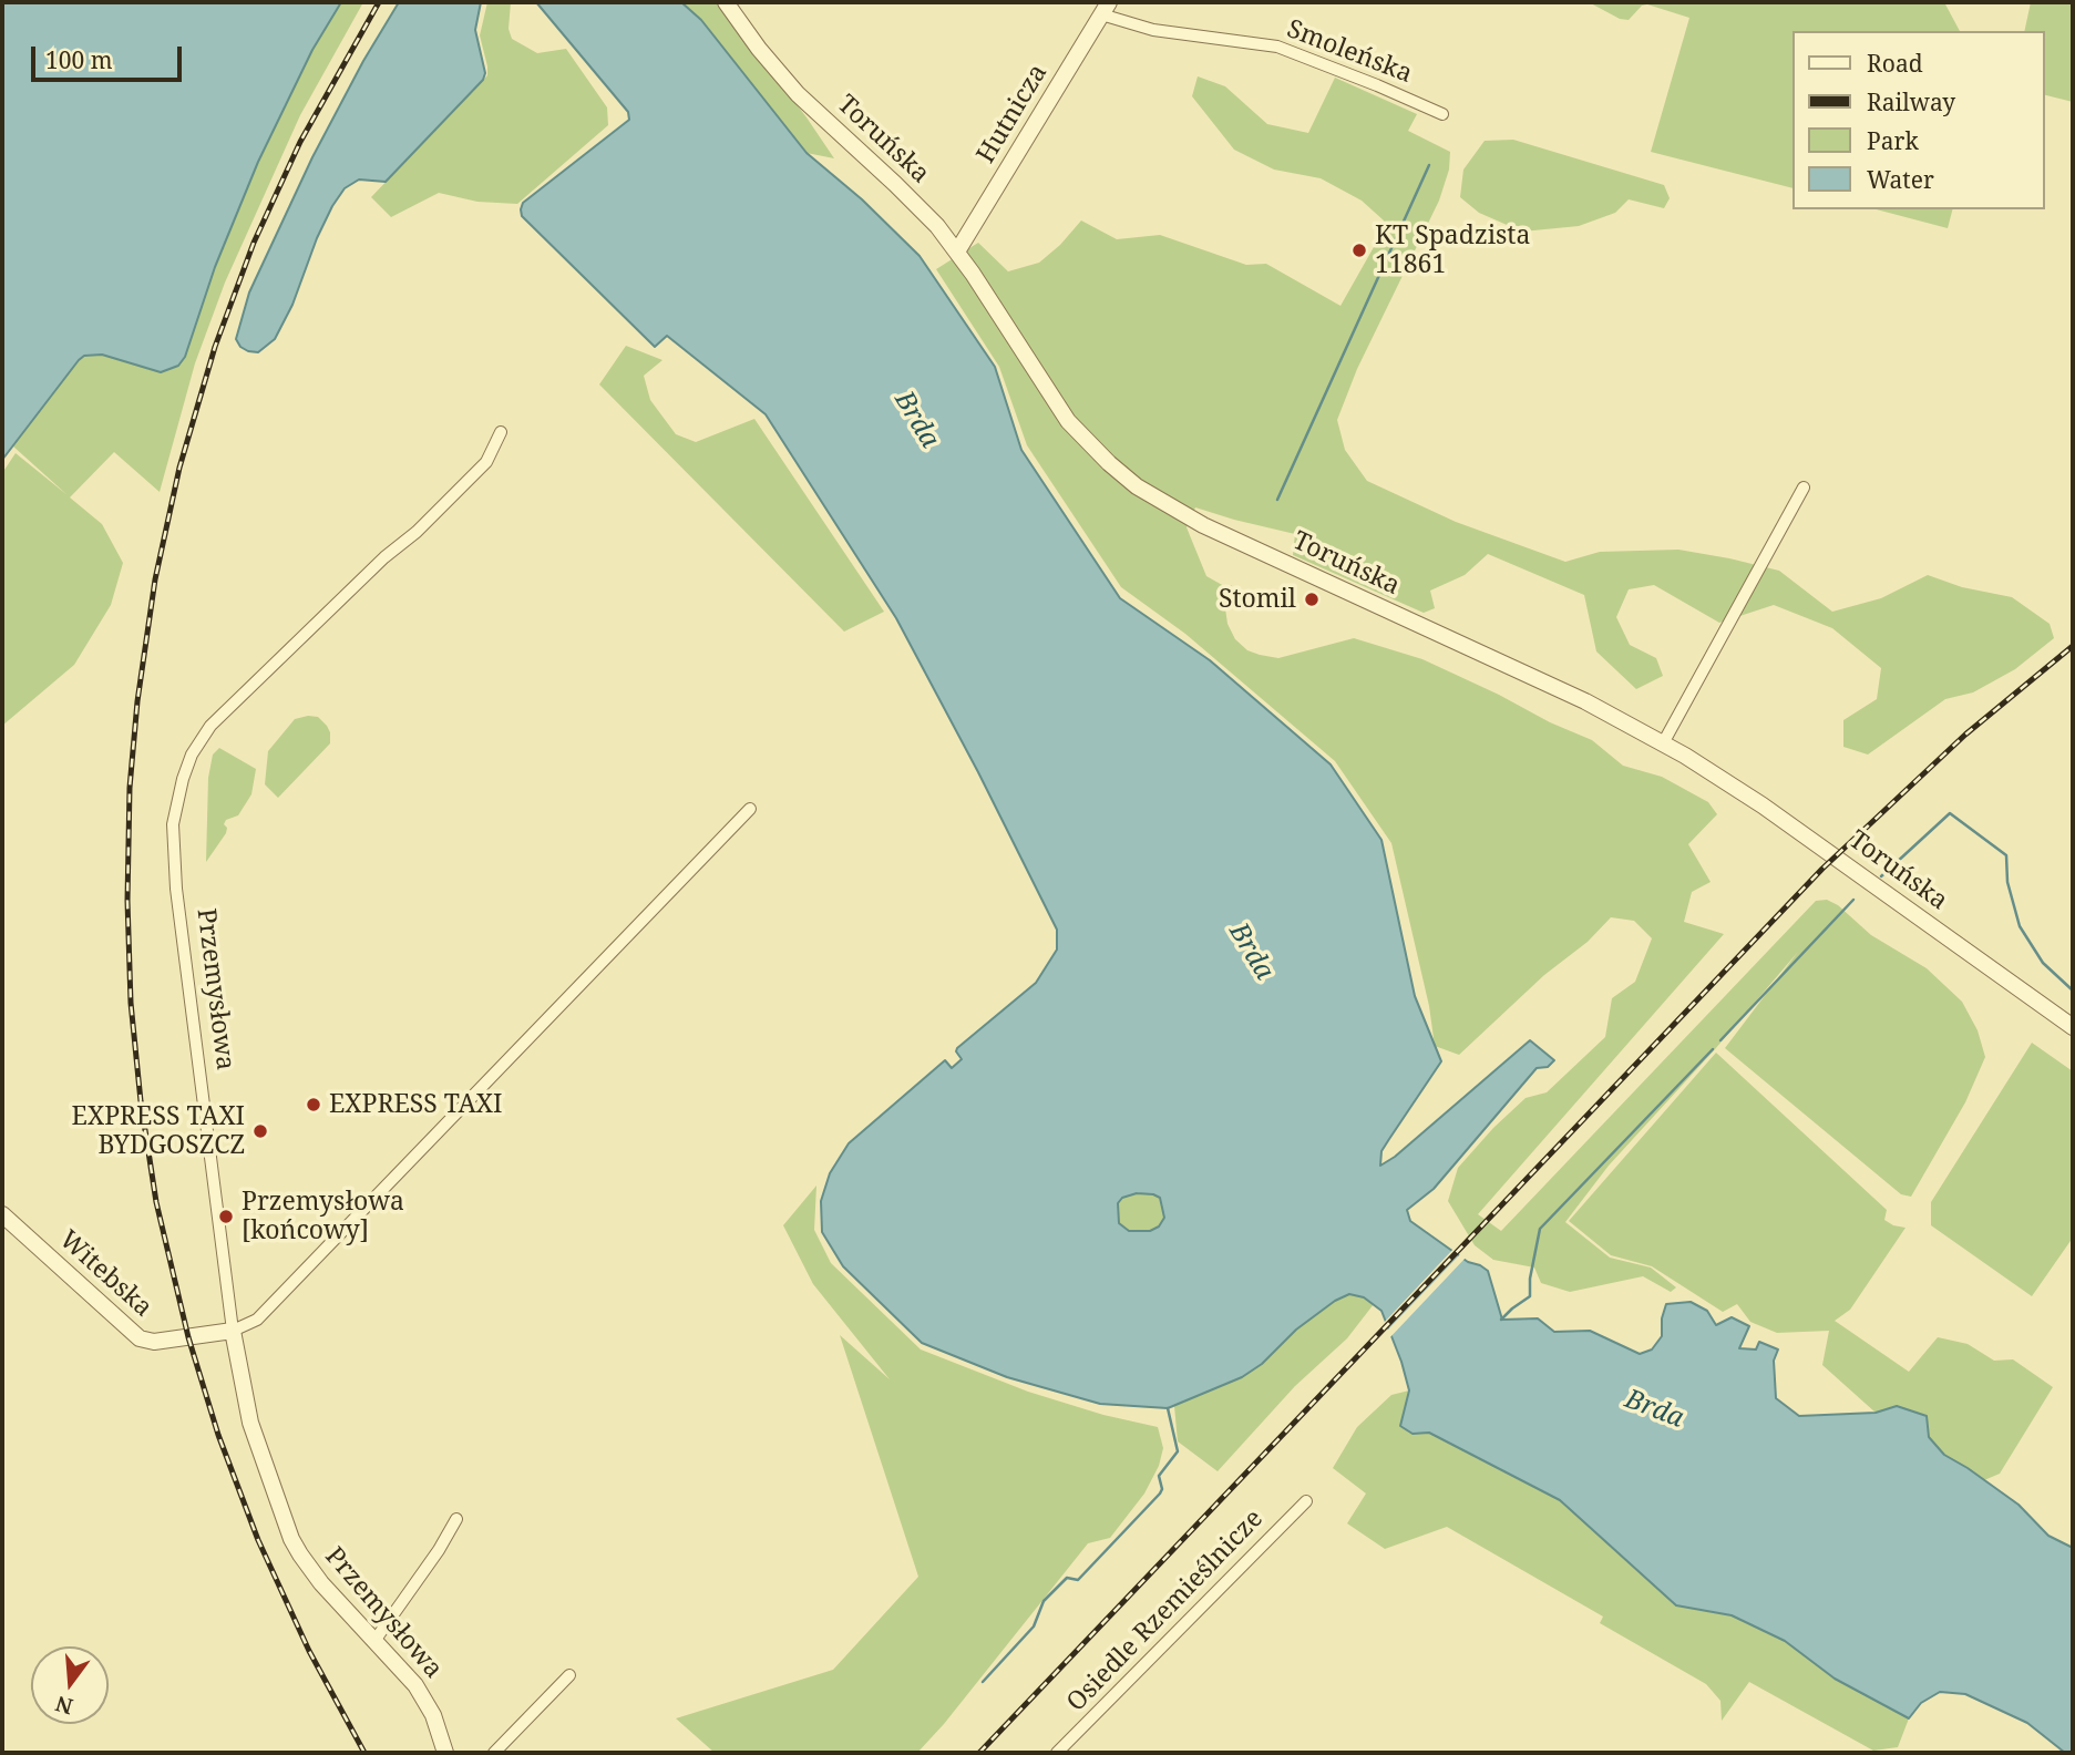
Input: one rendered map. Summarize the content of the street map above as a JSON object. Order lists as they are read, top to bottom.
{
  "streets": {
    "street": [
      "Smoleńska",
      "Hutnicza",
      "Toruńska",
      "Przemysłowa",
      "Witebska",
      "Osiedle Rzemieślnicze"
    ]
  },
  "crossings": [
    ["Smoleńska", "Hutnicza"],
    ["Hutnicza", "Toruńska"],
    ["Przemysłowa", "Witebska"]
  ],
  "water": ["Brda"],
  "places": [
    "KT Spadzista 11861",
    "Stomil",
    "EXPRESS TAXI",
    "EXPRESS TAXI BYDGOSZCZ",
    "Przemysłowa [końcowy]"
  ],
  "legend": [
    "Road",
    "Railway",
    "Park",
    "Water"
  ],
  "scale_bar": "100 m",
  "north": "bottom"
}
